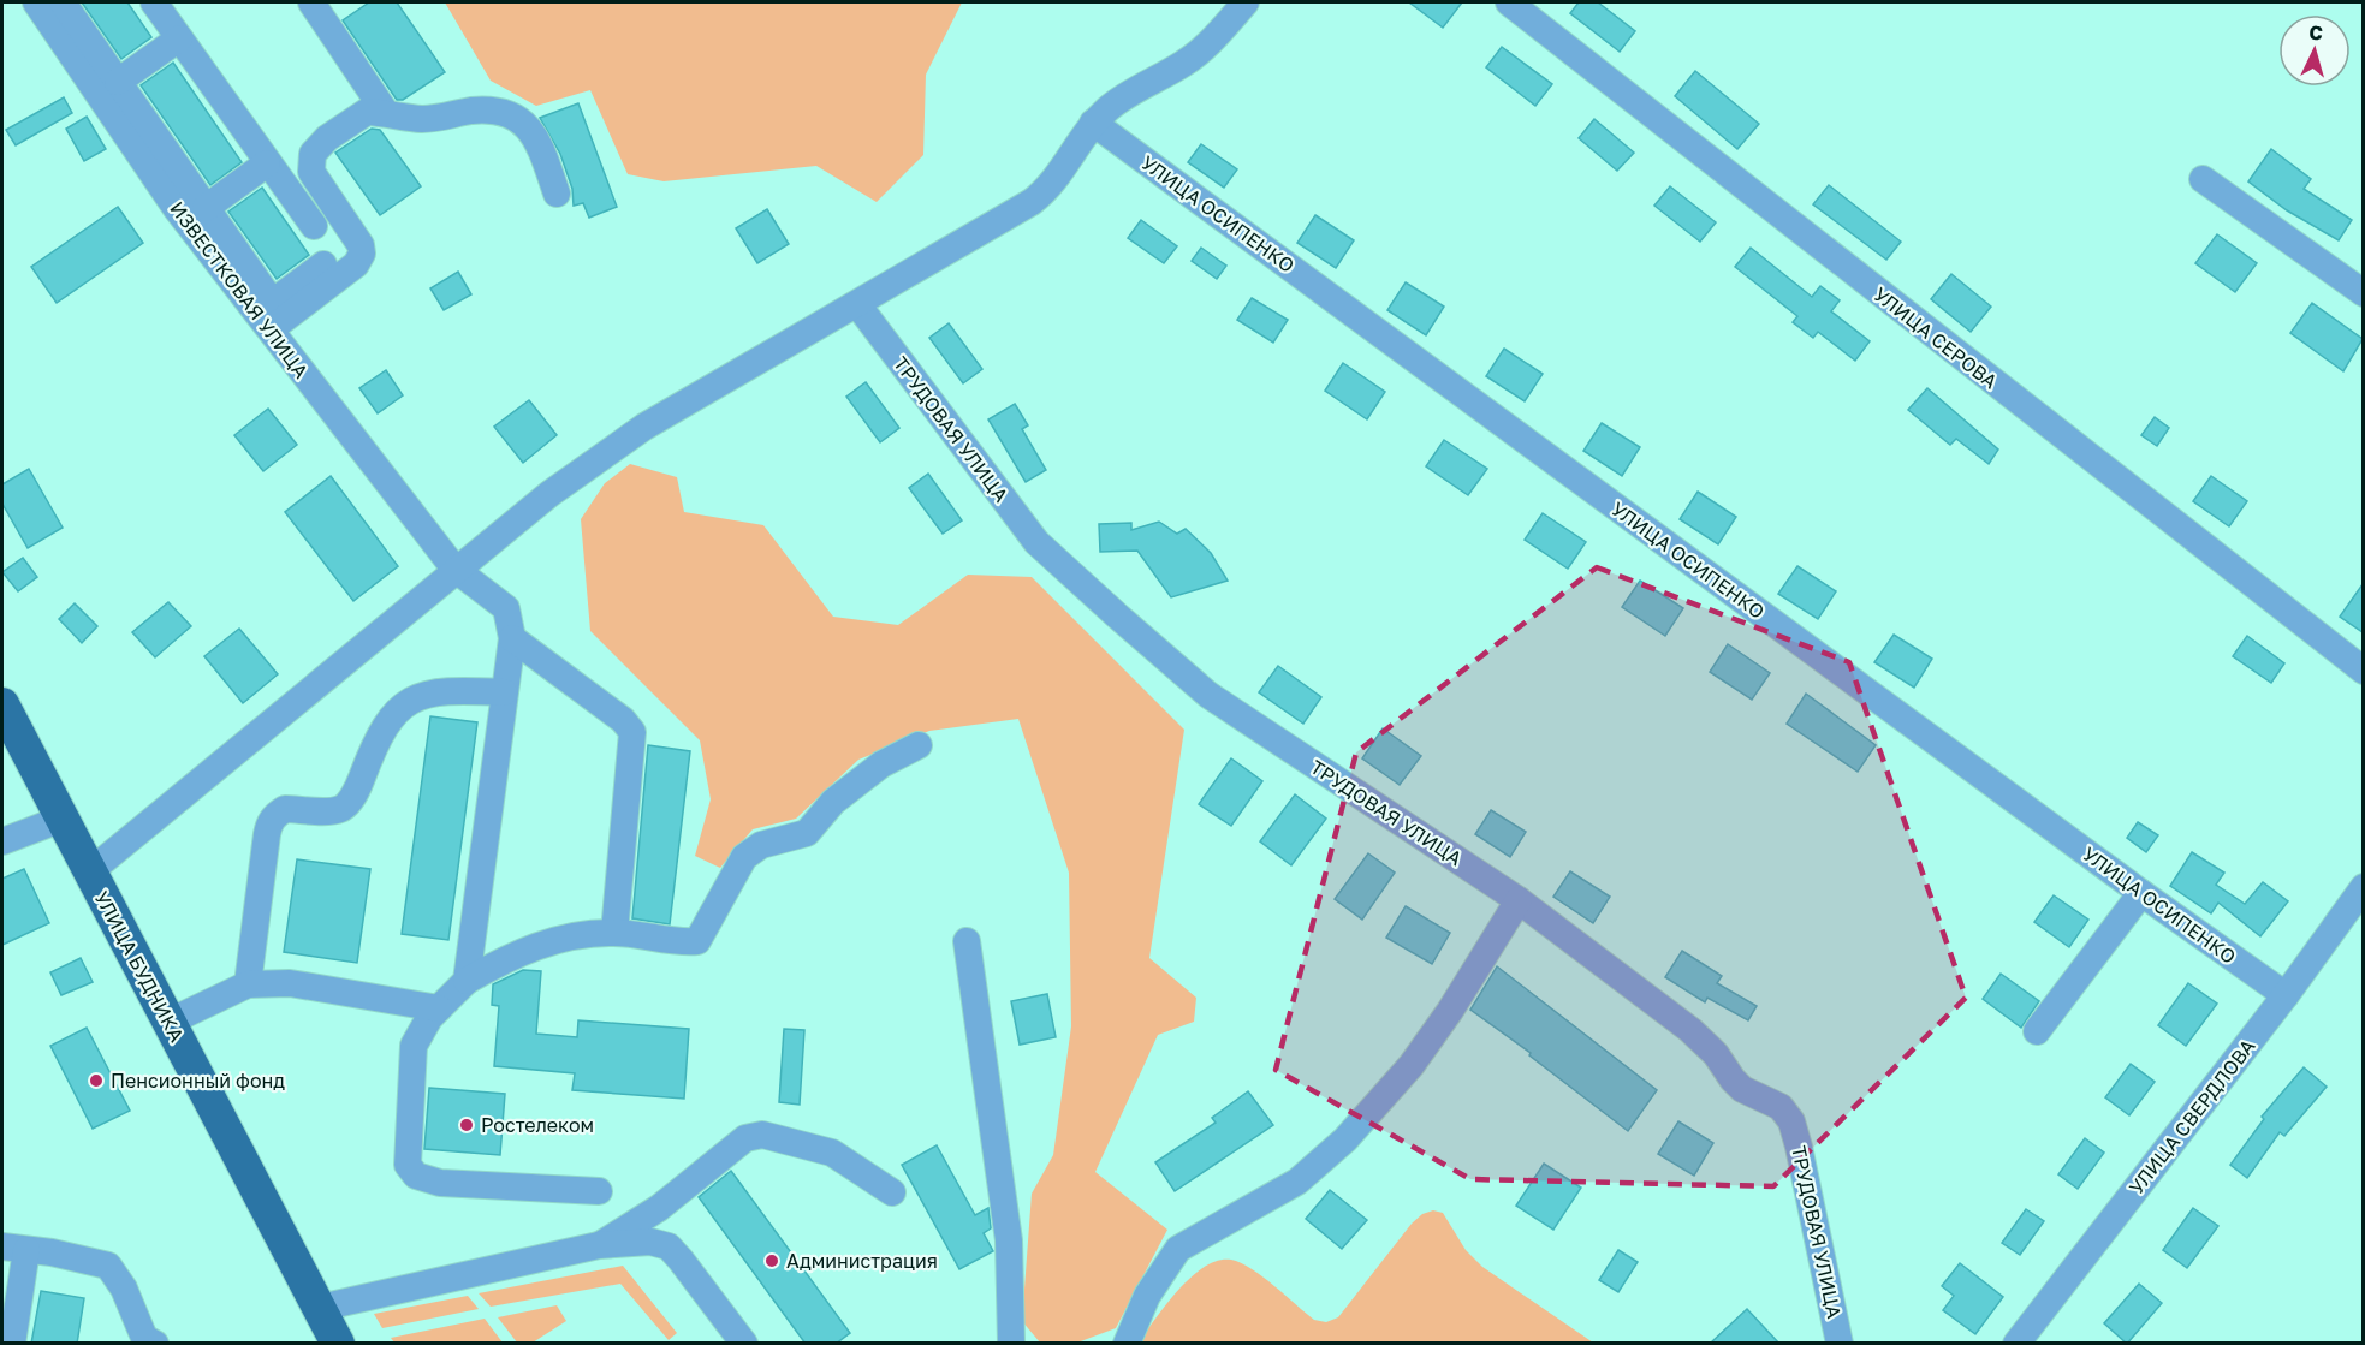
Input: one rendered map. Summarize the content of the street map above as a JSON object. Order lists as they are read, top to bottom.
{
  "streets": {
    "main road": ["УЛИЦА БУДНИКА"],
    "street": [
      "УЛИЦА ОСИПЕНКО",
      "ИЗВЕСТКОВАЯ УЛИЦА",
      "УЛИЦА СЕРОВА",
      "ТРУДОВАЯ УЛИЦА",
      "УЛИЦА СВЕРДЛОВА"
    ]
  },
  "crossings": [
    ["УЛИЦА ОСИПЕНКО", "УЛИЦА СВЕРДЛОВА"]
  ],
  "places": ["Пенсионный фонд", "Ростелеком", "Администрация"],
  "north": "top"
}
